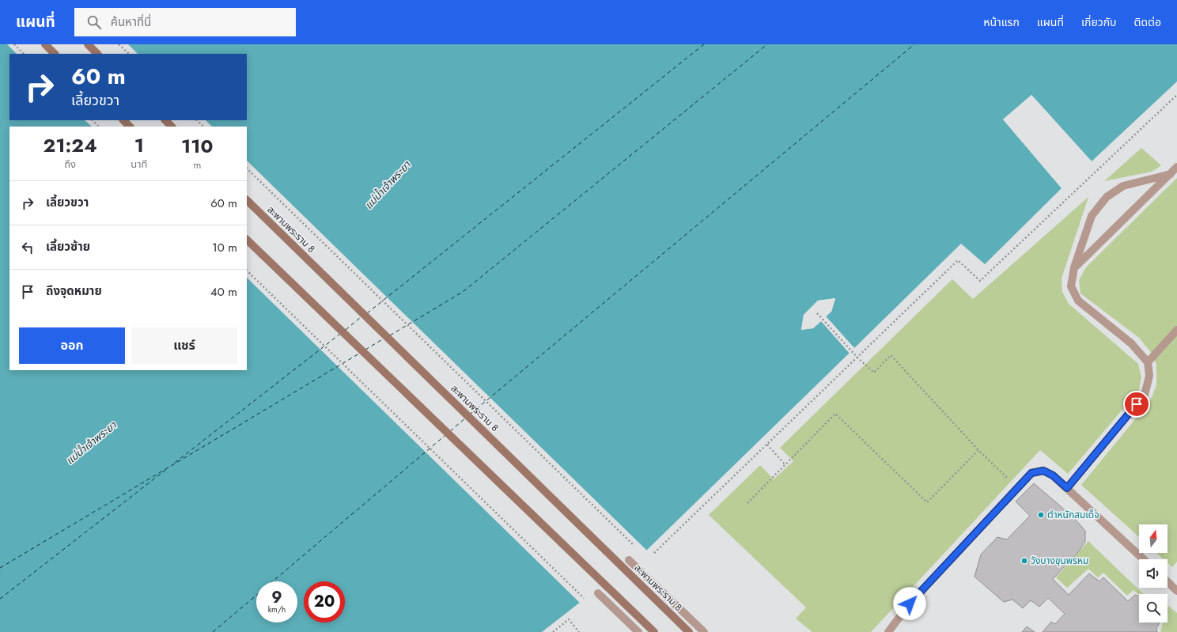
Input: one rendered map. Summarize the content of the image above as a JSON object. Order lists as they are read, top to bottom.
{
  "streets": {
    "main road": ["สะพานพระราม 8"]
  },
  "water": ["แม่น้ำเจ้าพระยา"],
  "places": ["ตำหนักสมเด็จ", "วังบางขุนพรหม"],
  "north": "top",
  "page": {
    "header": "แผนที่",
    "search": "ค้นหาที่นี่",
    "nav": [
      "หน้าแรก",
      "แผนที่",
      "เกี่ยวกับ",
      "ติดต่อ"
    ],
    "turn": ["60 m", "เลี้ยวขวา"],
    "eta": [
      "21:24",
      "ถึง",
      "1",
      "นาที",
      "110",
      "m"
    ],
    "list": [
      {
        "name": "เลี้ยวขวา",
        "value": "60 m"
      },
      {
        "name": "เลี้ยวซ้าย",
        "value": "10 m"
      },
      {
        "name": "ถึงจุดหมาย",
        "value": "40 m"
      }
    ],
    "buttons": ["ออก", "แชร์"],
    "speed": "9 km/h",
    "limit": "20"
  }
}
